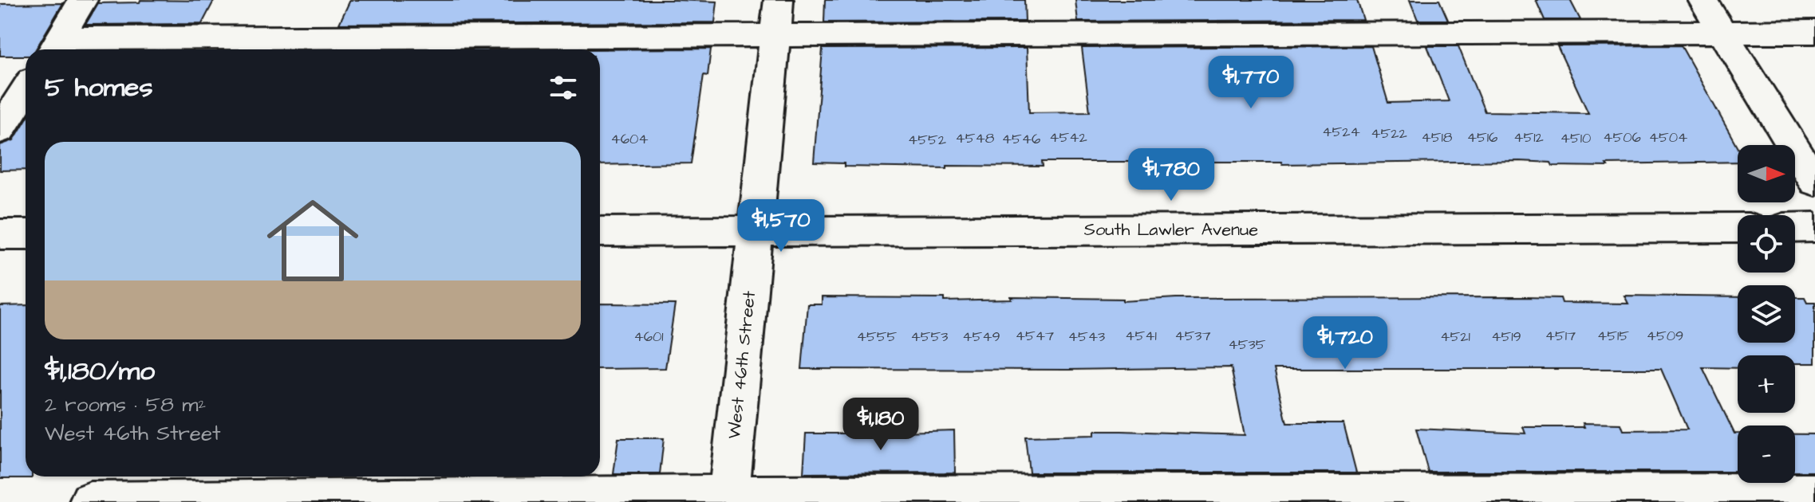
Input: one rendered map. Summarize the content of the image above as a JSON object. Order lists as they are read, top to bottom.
{
  "streets": {
    "street": ["South Lawler Avenue", "West 46th Street"]
  },
  "crossings": [
    ["South Lawler Avenue", "West 46th Street"]
  ],
  "house_numbers": [
    "4524",
    "4522",
    "4542",
    "4518",
    "4516",
    "4512",
    "4506",
    "4504",
    "4548",
    "4510",
    "4604",
    "4546",
    "4552",
    "4547",
    "4541",
    "4537",
    "4517",
    "4515",
    "4509",
    "4601",
    "4555",
    "4553",
    "4549",
    "4543",
    "4521",
    "4519",
    "4535"
  ],
  "north": "right",
  "page": {
    "heading": "5 homes",
    "price": [
      "$1,770",
      "$1,780",
      "$1,570",
      "$1,720",
      "$1,180"
    ],
    "list": [
      {
        "name": "$1,180/mo",
        "note": "2 rooms · 58 m² · West 46th Street"
      }
    ],
    "map_buttons": ["+", "−"]
  }
}
